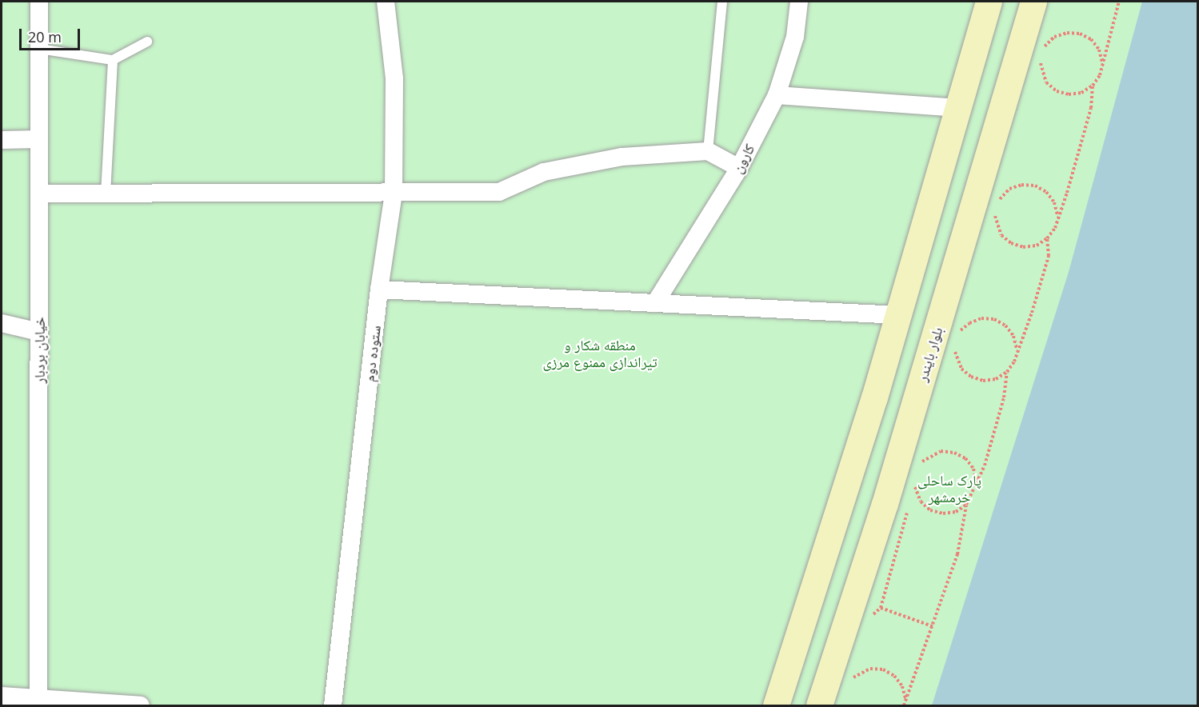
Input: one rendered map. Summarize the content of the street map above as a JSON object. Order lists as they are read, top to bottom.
{
  "streets": {
    "street": [
      "کارون",
      "خیابان بردبار",
      "ستوده دوم",
      "بلوار بایندر"
    ]
  },
  "parks": ["منطقه شکار و تیراندازی ممنوع مرزی", "پارک ساحلی خرمشهر"],
  "scale_bar": "20 m"
}
